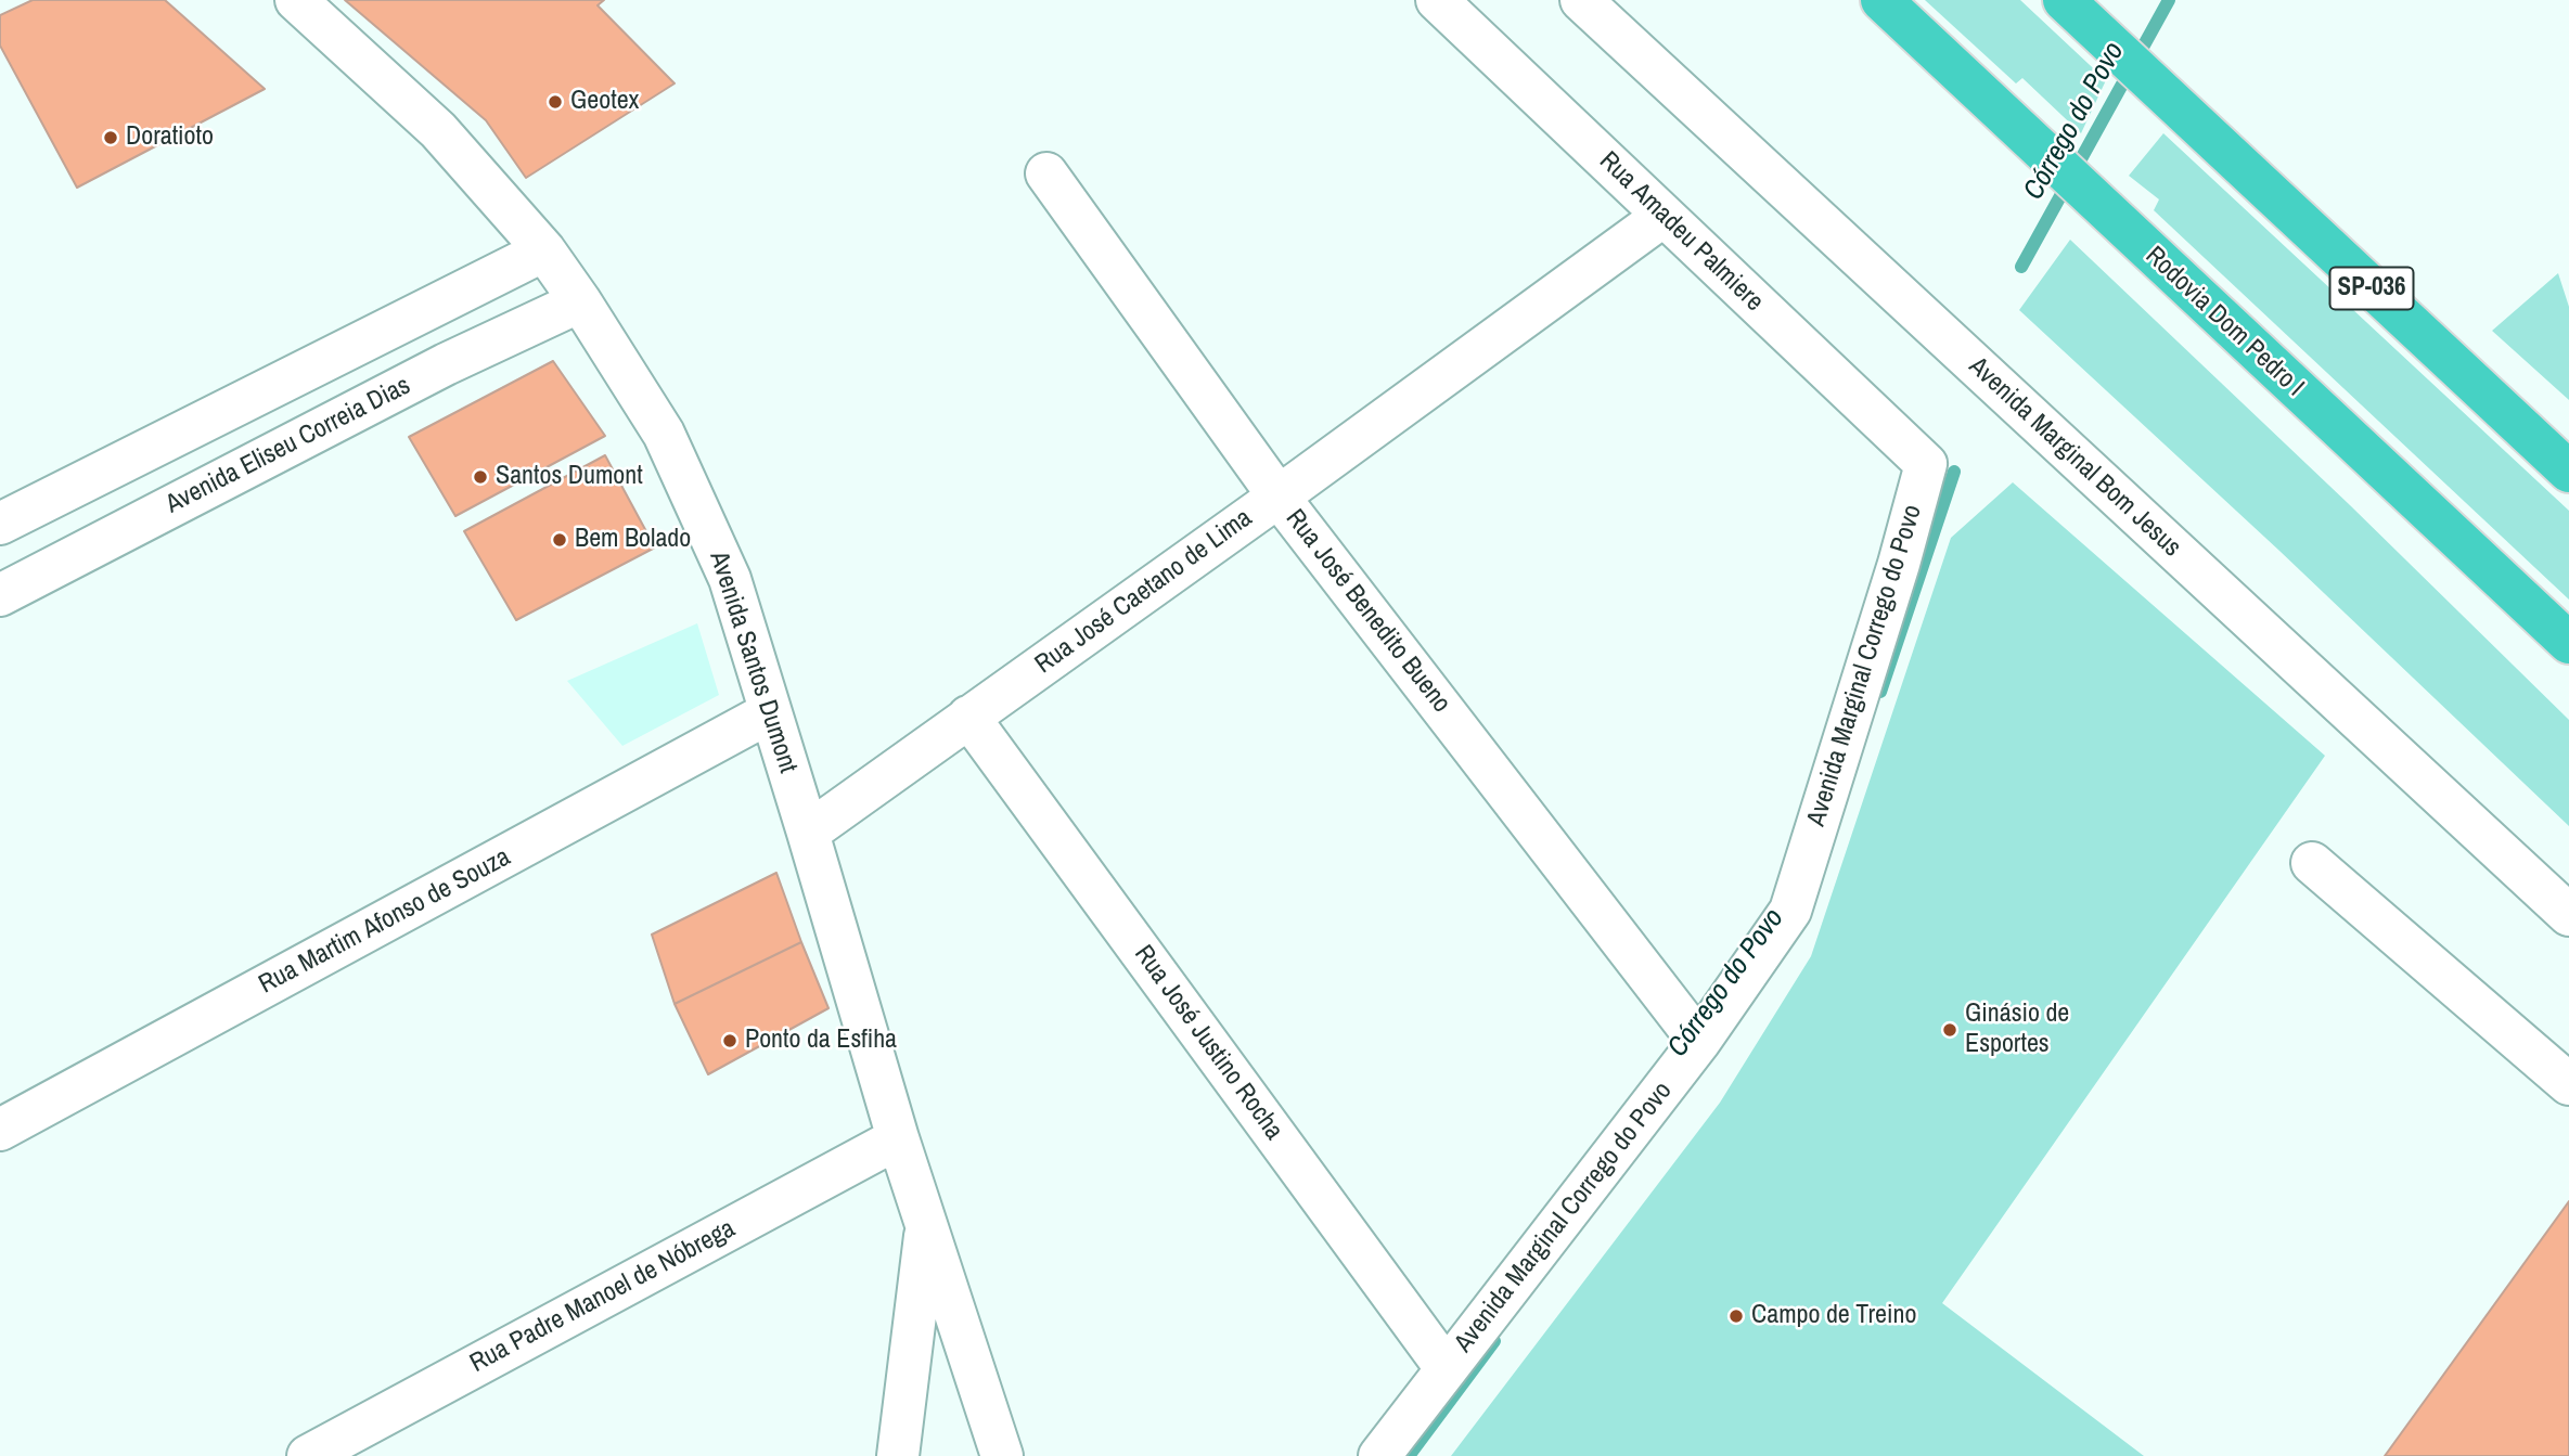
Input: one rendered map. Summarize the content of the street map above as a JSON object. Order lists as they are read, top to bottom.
{
  "streets": {
    "highway": ["SP-036", "Rodovia Dom Pedro I"],
    "street": [
      "Rua Amadeu Palmiere",
      "Avenida Eliseu Correia Dias",
      "Avenida Marginal Bom Jesus",
      "Rua José Caetano de Lima",
      "Rua José Benedito Bueno",
      "Avenida Santos Dumont",
      "Avenida Marginal Corrego do Povo",
      "Rua Martim Afonso de Souza",
      "Rua José Justino Rocha",
      "Rua Padre Manoel de Nóbrega"
    ]
  },
  "crossings": [
    ["Rua Amadeu Palmiere", "Rua José Caetano de Lima"],
    ["Rua Amadeu Palmiere", "Avenida Marginal Corrego do Povo"],
    ["Avenida Eliseu Correia Dias", "Avenida Santos Dumont"],
    ["Rua José Caetano de Lima", "Rua José Benedito Bueno"],
    ["Rua José Caetano de Lima", "Avenida Santos Dumont"],
    ["Rua José Caetano de Lima", "Rua José Justino Rocha"],
    ["Rua José Benedito Bueno", "Avenida Marginal Corrego do Povo"],
    ["Avenida Santos Dumont", "Rua Martim Afonso de Souza"],
    ["Avenida Santos Dumont", "Rua Padre Manoel de Nóbrega"],
    ["Avenida Marginal Corrego do Povo", "Rua José Justino Rocha"]
  ],
  "water": ["Córrego do Povo"],
  "places": [
    "Geotex",
    "Doratioto",
    "Santos Dumont",
    "Bem Bolado",
    "Ginásio de Esportes",
    "Ponto da Esfiha",
    "Campo de Treino"
  ]
}
